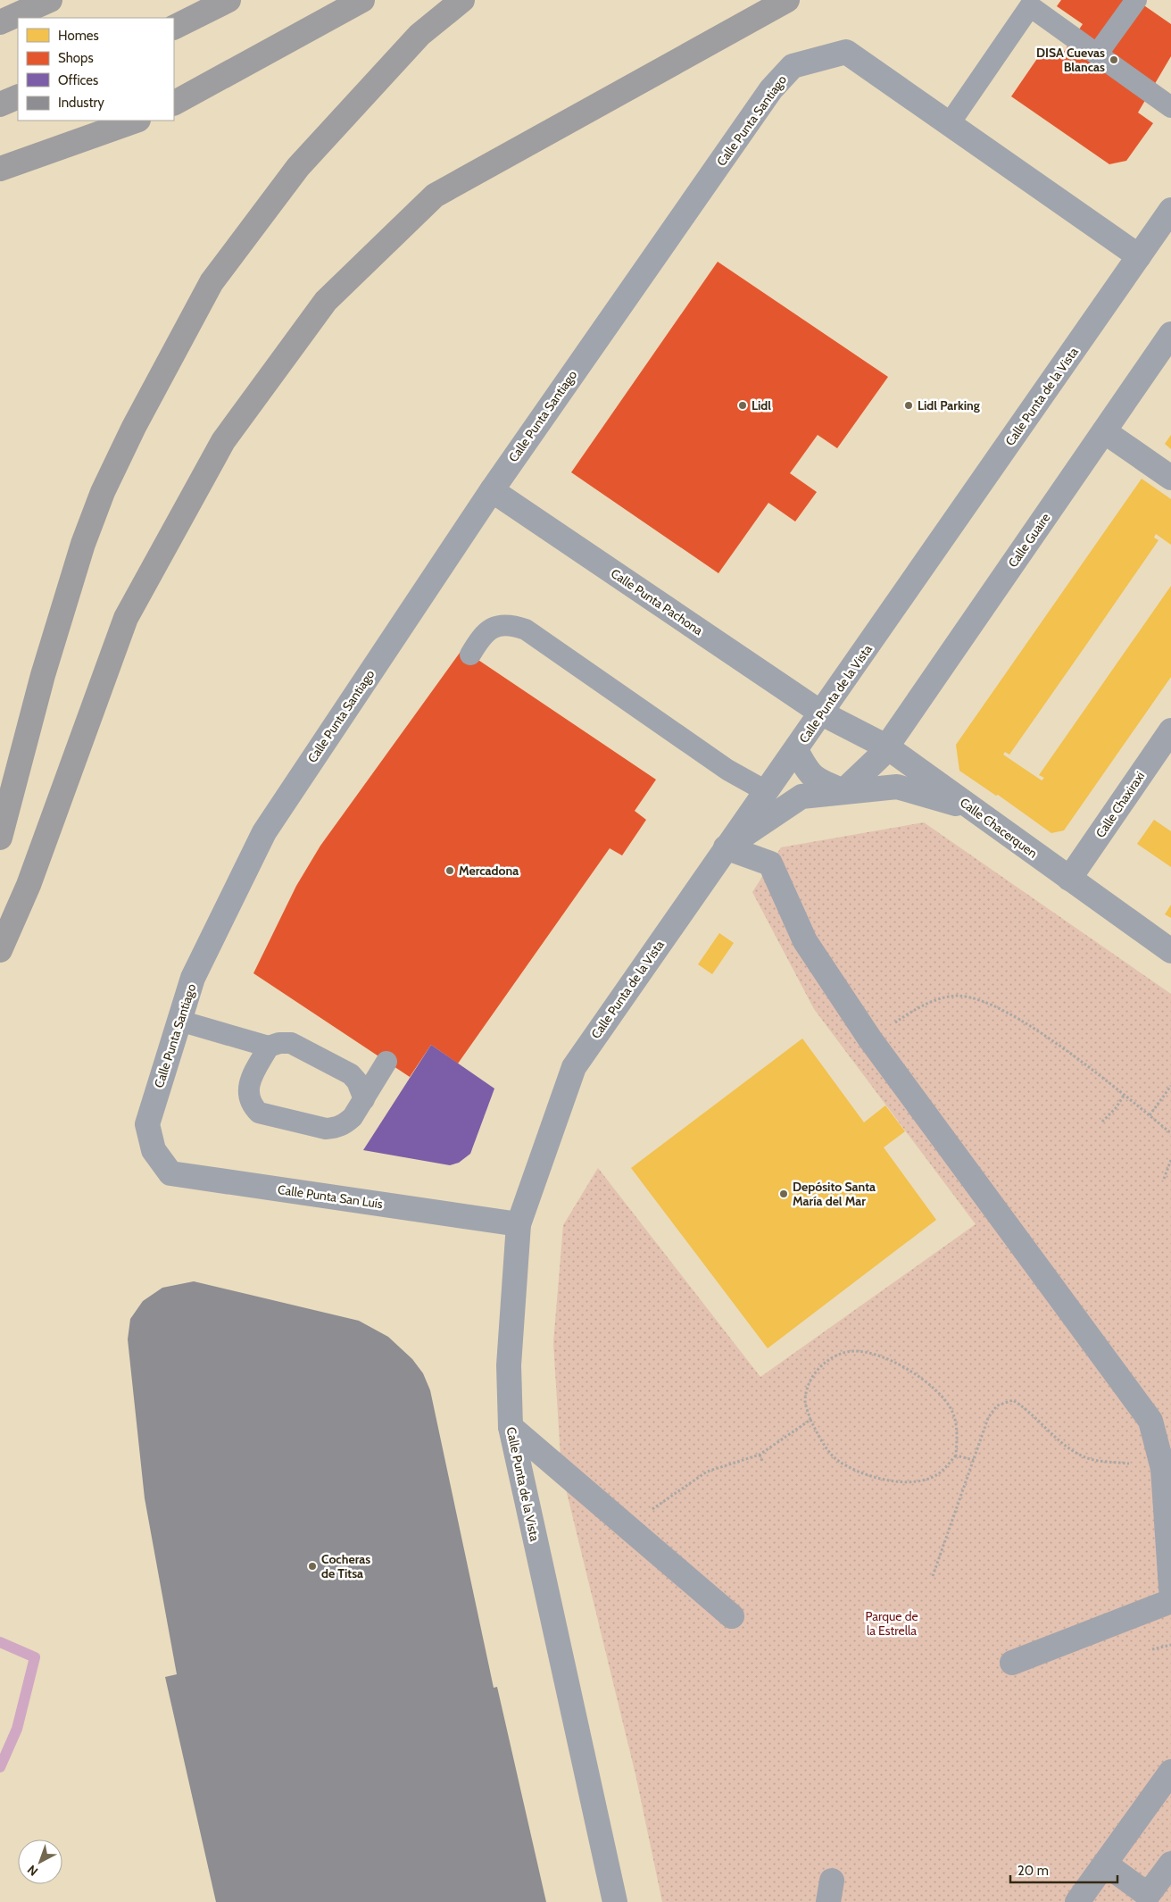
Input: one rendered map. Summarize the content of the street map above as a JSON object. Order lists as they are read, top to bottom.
{
  "streets": {
    "street": [
      "Calle Punta Santiago",
      "Calle Punta de la Vista",
      "Calle Guaire",
      "Calle Punta Pachona",
      "Calle Chaxiraxi",
      "Calle Chacerquen",
      "Calle Punta San Luís"
    ]
  },
  "crossings": [
    ["Calle Punta Santiago", "Calle Punta de la Vista"],
    ["Calle Punta Santiago", "Calle Punta Pachona"],
    ["Calle Punta Santiago", "Calle Punta San Luís"],
    ["Calle Punta de la Vista", "Calle Punta Pachona"],
    ["Calle Punta de la Vista", "Calle Chacerquen"],
    ["Calle Punta de la Vista", "Calle Punta San Luís"],
    ["Calle Guaire", "Calle Chacerquen"],
    ["Calle Punta Pachona", "Calle Chacerquen"],
    ["Calle Chaxiraxi", "Calle Chacerquen"]
  ],
  "parks": ["Parque de la Estrella"],
  "places": [
    "DISA Cuevas Blancas",
    "Lidl",
    "Lidl Parking",
    "Mercadona",
    "Depósito Santa María del Mar",
    "Cocheras de Titsa"
  ],
  "legend": [
    "Homes",
    "Shops",
    "Offices",
    "Industry"
  ],
  "scale_bar": "20 m",
  "north": "bottom left"
}
